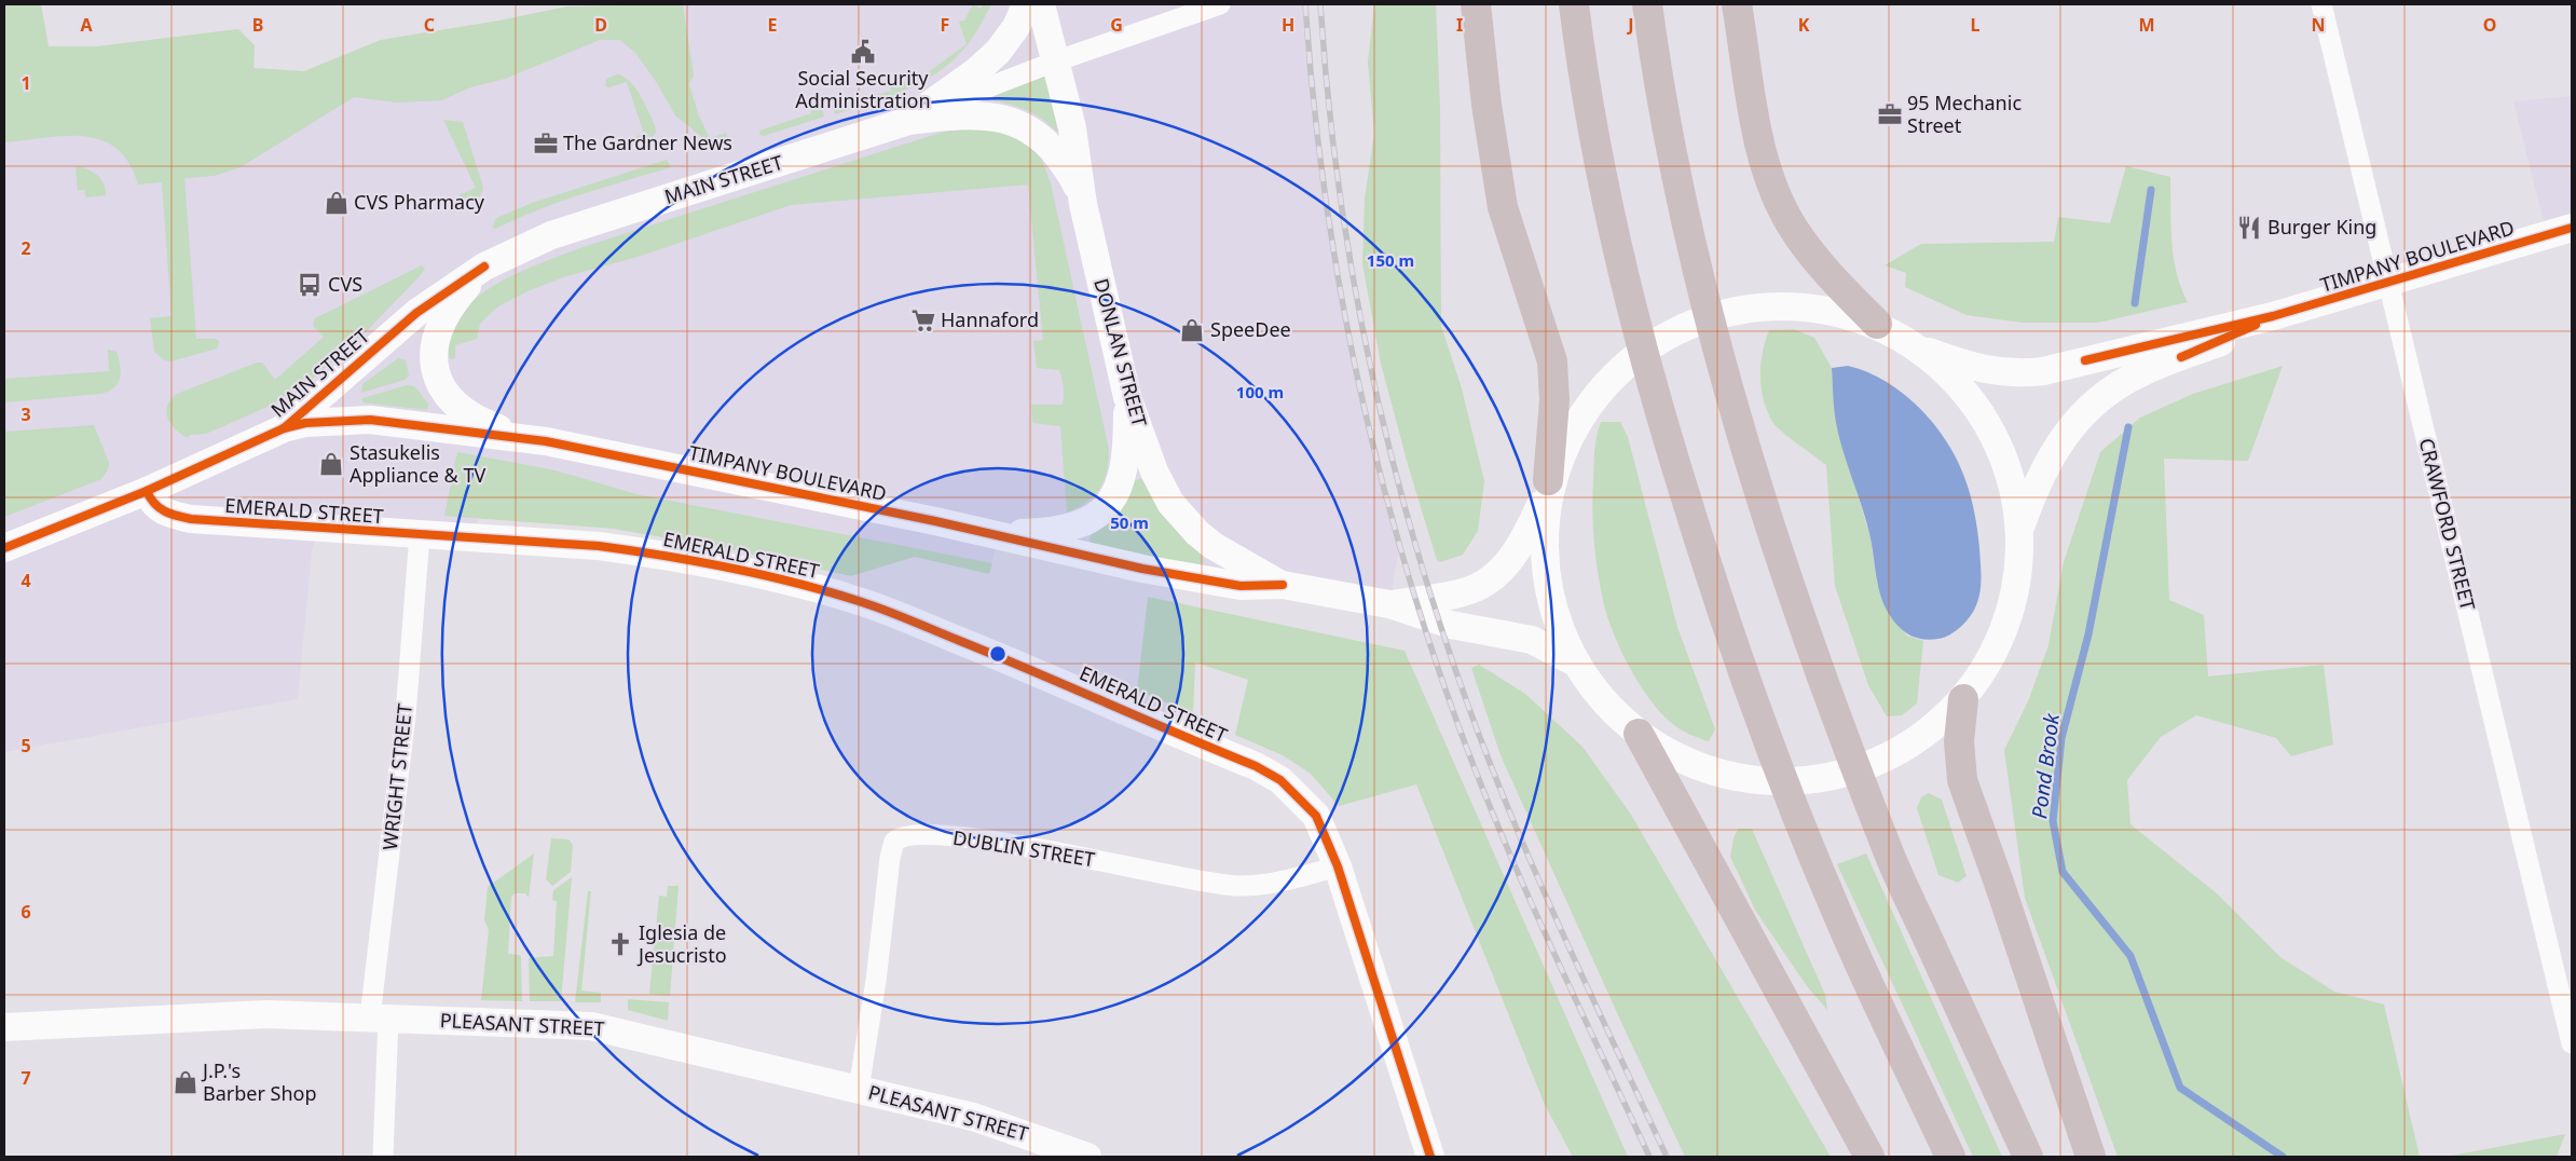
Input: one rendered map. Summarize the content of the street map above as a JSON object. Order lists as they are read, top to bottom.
{
  "streets": {
    "main road": [
      "MAIN STREET",
      "TIMPANY BOULEVARD",
      "DONLAN STREET",
      "EMERALD STREET",
      "PLEASANT STREET"
    ],
    "street": ["CRAWFORD STREET", "WRIGHT STREET", "DUBLIN STREET"]
  },
  "crossings": [
    ["MAIN STREET", "TIMPANY BOULEVARD"],
    ["MAIN STREET", "DONLAN STREET"],
    ["MAIN STREET", "EMERALD STREET"],
    ["TIMPANY BOULEVARD", "DONLAN STREET"],
    ["TIMPANY BOULEVARD", "CRAWFORD STREET"],
    ["EMERALD STREET", "WRIGHT STREET"],
    ["EMERALD STREET", "DUBLIN STREET"],
    ["WRIGHT STREET", "PLEASANT STREET"],
    ["DUBLIN STREET", "PLEASANT STREET"]
  ],
  "water": ["Pond Brook"],
  "places": {
    "public building": ["Social Security Administration"],
    "office": ["95 Mechanic Street", "The Gardner News"],
    "shop": [
      "CVS Pharmacy",
      "SpeeDee",
      "Stasukelis Appliance & TV",
      "J.P.'s Barber Shop"
    ],
    "restaurant": ["Burger King"],
    "bus stop": ["CVS"],
    "supermarket": ["Hannaford"],
    "church": ["Iglesia de Jesucristo"]
  },
  "grid": {
    "columns": [
      "A",
      "B",
      "C",
      "D",
      "E",
      "F",
      "G",
      "H",
      "I",
      "J",
      "K",
      "L",
      "M",
      "N",
      "O"
    ],
    "rows": [
      "1",
      "2",
      "3",
      "4",
      "5",
      "6",
      "7"
    ]
  },
  "rings": ["150 m", "100 m", "50 m"]
}
